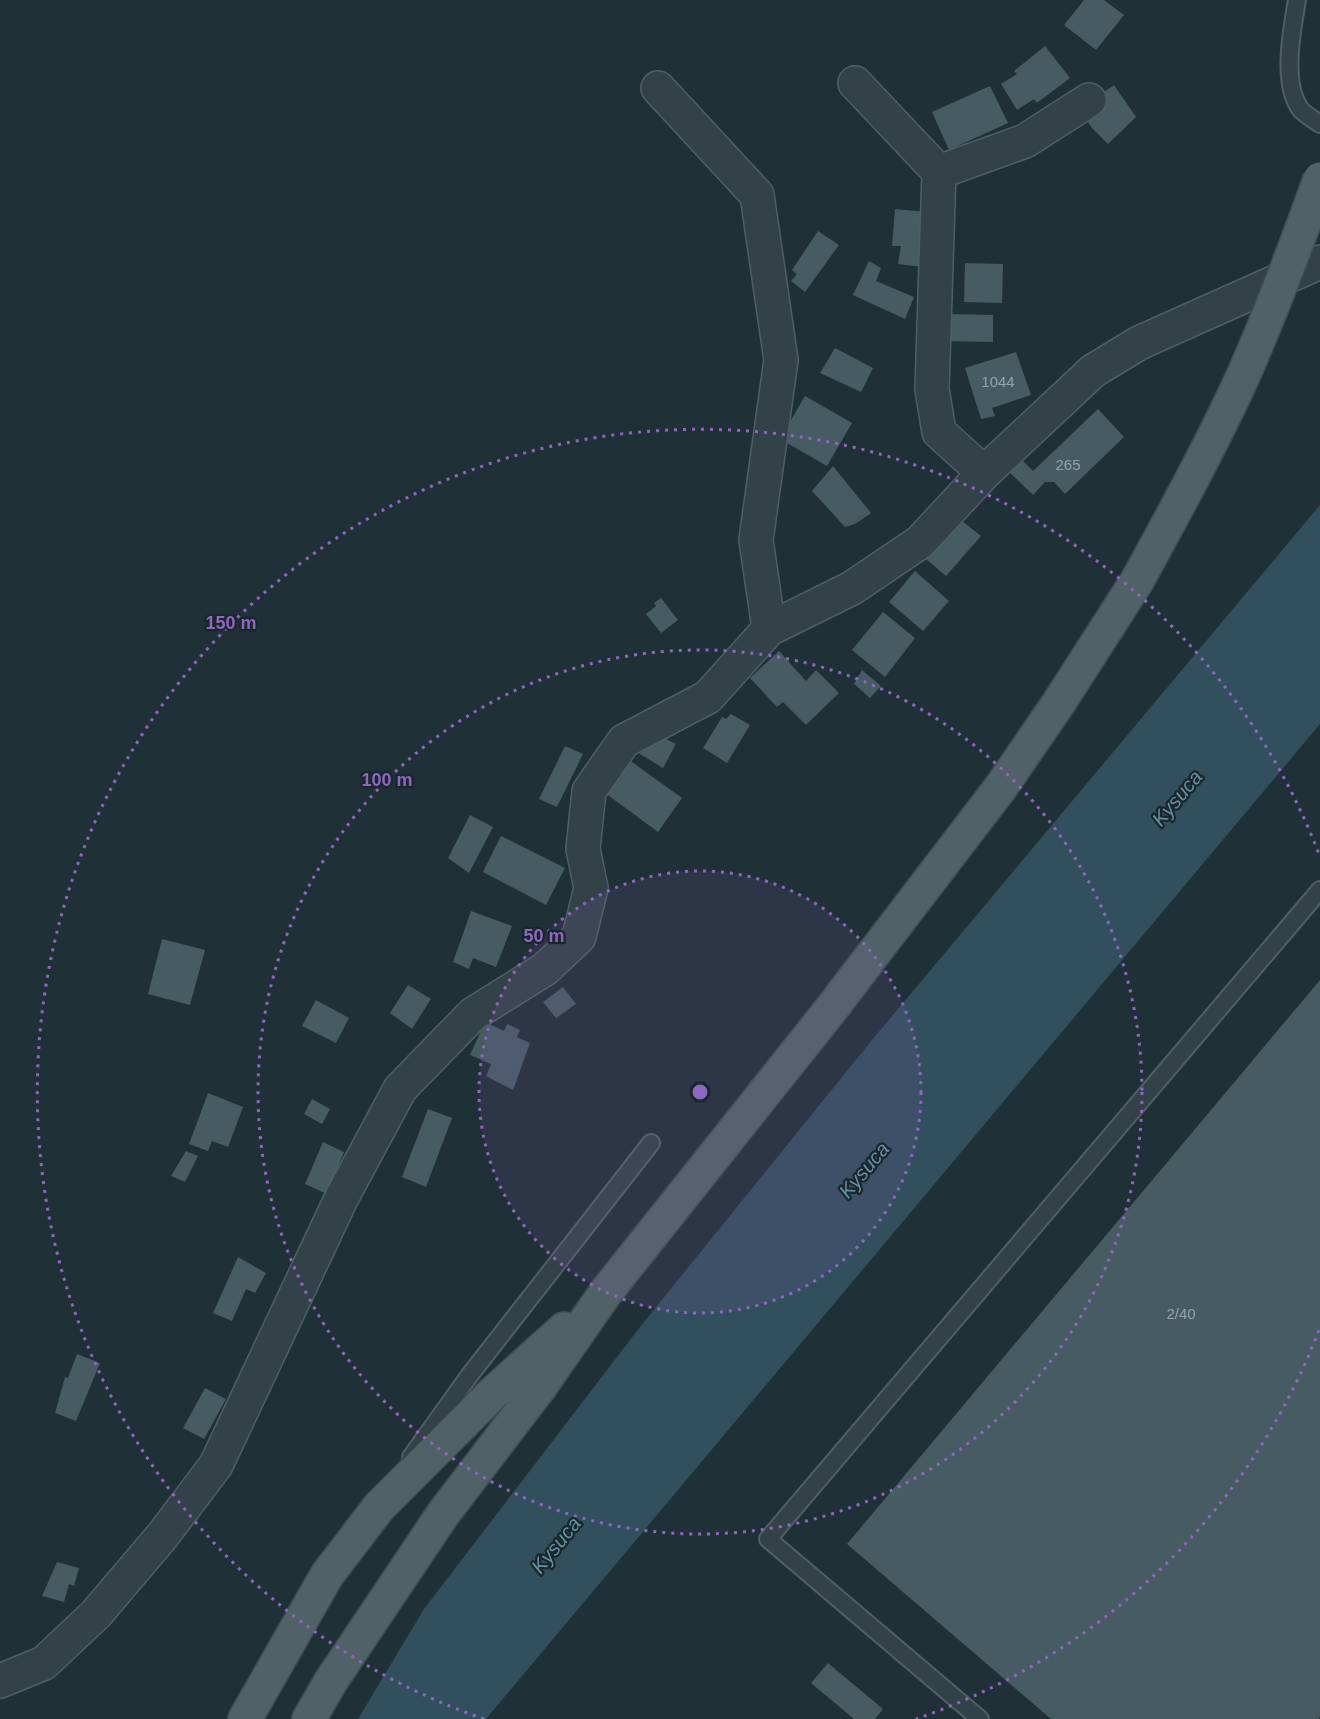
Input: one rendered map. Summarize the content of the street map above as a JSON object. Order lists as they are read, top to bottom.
{
  "water": ["Kysuca"],
  "house_numbers": ["1044", "265", "2/40"],
  "rings": ["150 m", "100 m", "50 m"]
}
